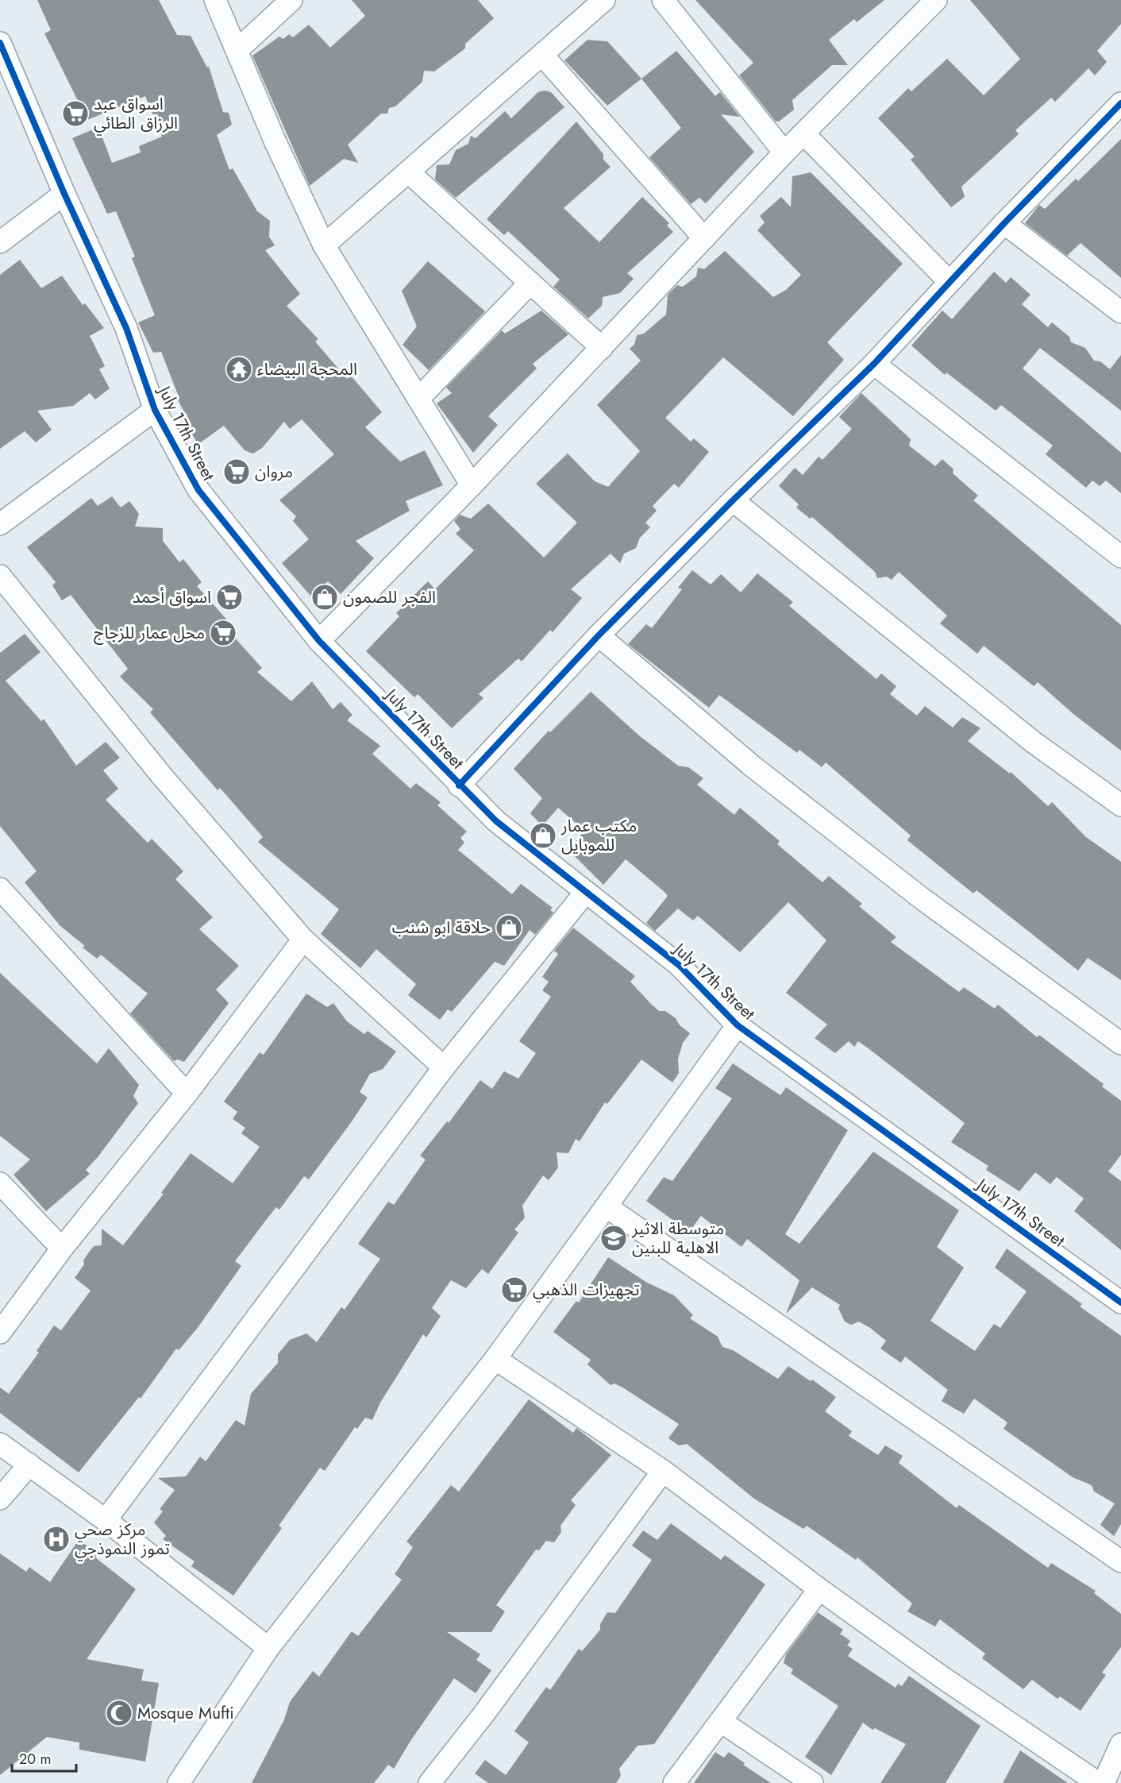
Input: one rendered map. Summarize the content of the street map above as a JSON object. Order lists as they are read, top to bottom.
{
  "streets": {
    "street": ["July 17th Street"]
  },
  "places": {
    "supermarket": [
      "اسواق عبد الرزاق الطائي",
      "مروان",
      "اسواق أحمد",
      "محل عمار للزجاج",
      "تجهيزات الذهبي"
    ],
    "temple": ["المحجة البيضاء"],
    "shop": ["الفجر للصمون", "مكتب عمار للموبايل", "حلاقة ابو شنب"],
    "school or university": ["متوسطة الاثير الاهلية للبنين"],
    "hospital": ["مركز صحي تموز النموذجي"],
    "mosque": ["Mosque Mufti"]
  },
  "scale_bar": "20 m"
}
